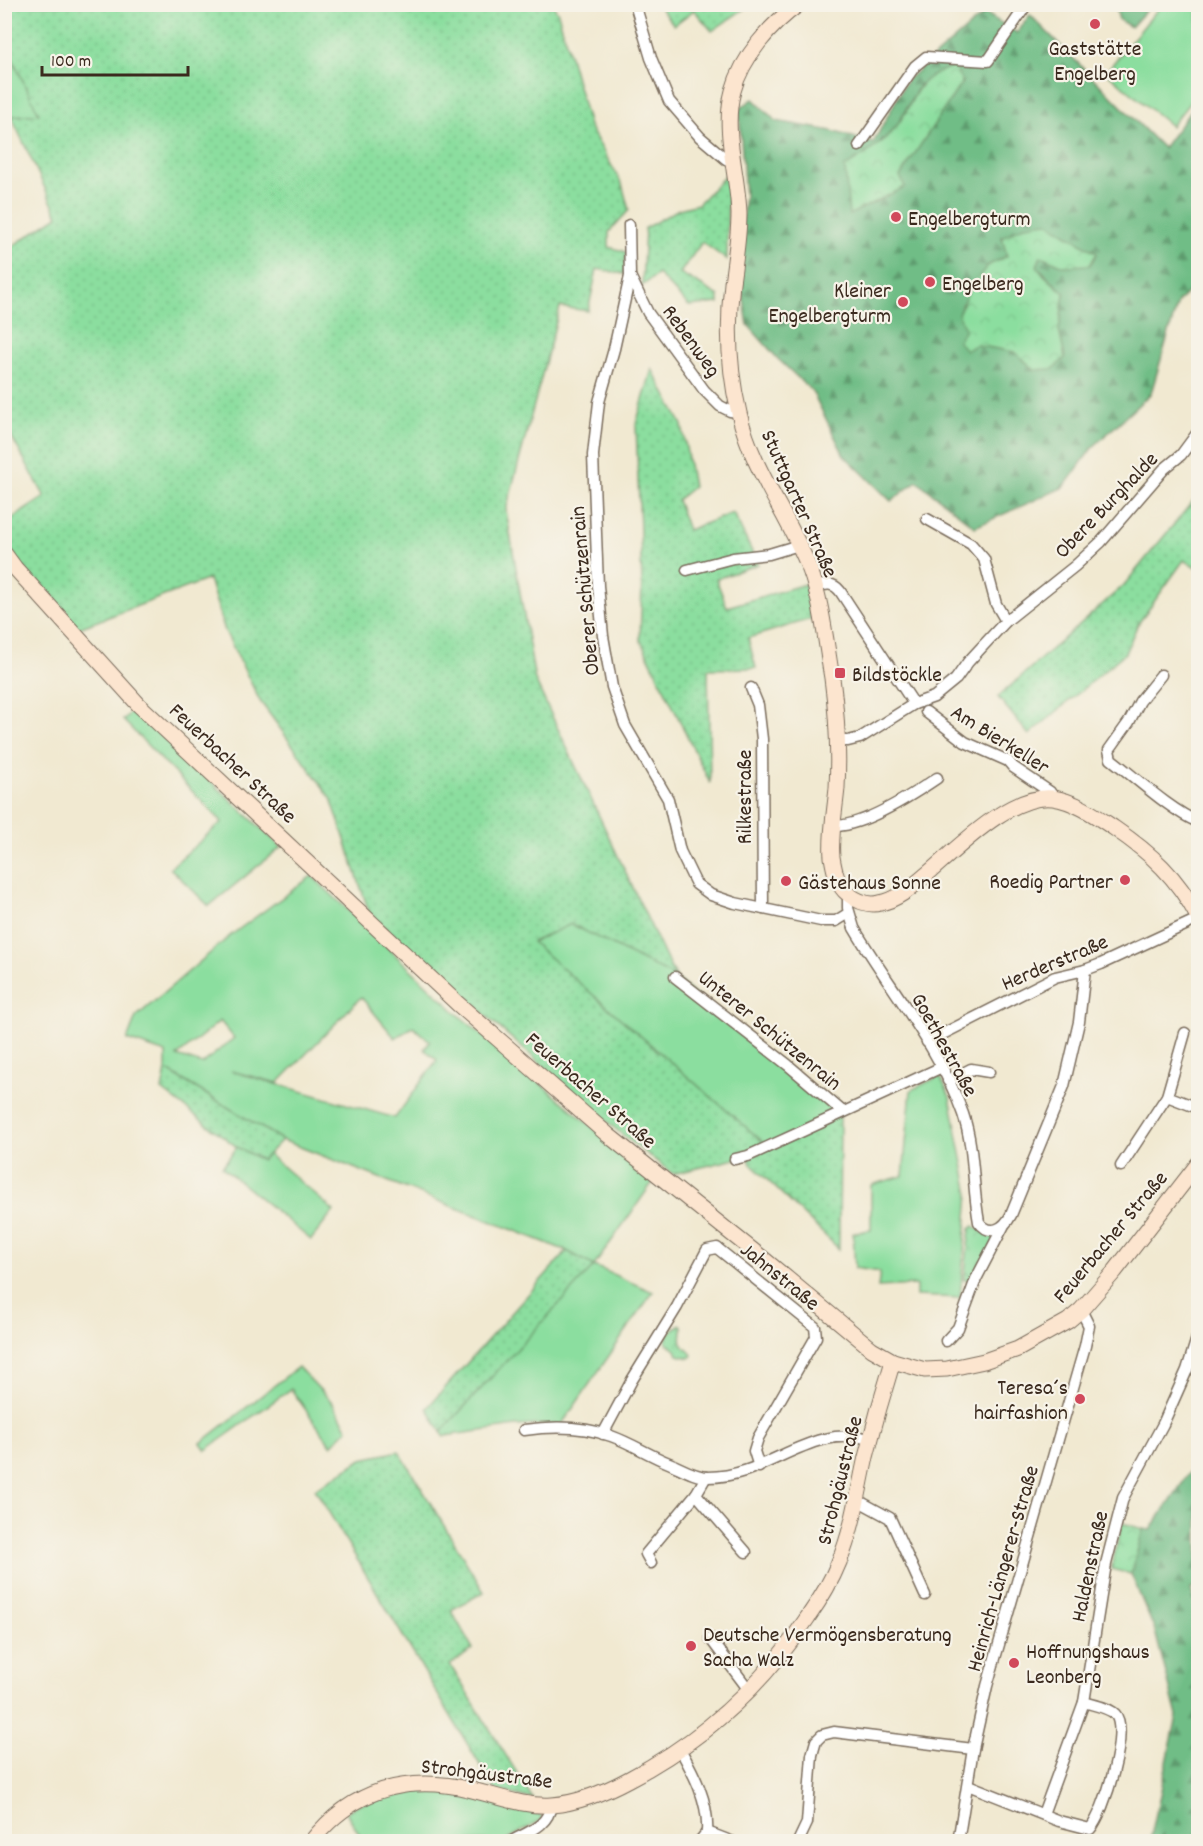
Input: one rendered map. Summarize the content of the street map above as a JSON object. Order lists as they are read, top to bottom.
{
  "streets": {
    "main road": ["Stuttgarter Straße", "Feuerbacher Straße", "Strohgäustraße"],
    "street": [
      "Rebenweg",
      "Obere Burghalde",
      "Oberer Schützenrain",
      "Am Bierkeller",
      "Rilkestraße",
      "Herderstraße",
      "Unterer Schützenrain",
      "Goethestraße",
      "Jahnstraße",
      "Haldenstraße",
      "Heinrich-Längerer-Straße"
    ]
  },
  "crossings": [
    ["Rebenweg", "Stuttgarter Straße"],
    ["Rebenweg", "Oberer Schützenrain"],
    ["Stuttgarter Straße", "Obere Burghalde"],
    ["Stuttgarter Straße", "Goethestraße"],
    ["Oberer Schützenrain", "Rilkestraße"],
    ["Oberer Schützenrain", "Goethestraße"],
    ["Feuerbacher Straße", "Strohgäustraße"],
    ["Feuerbacher Straße", "Heinrich-Längerer-Straße"],
    ["Herderstraße", "Goethestraße"],
    ["Unterer Schützenrain", "Goethestraße"]
  ],
  "places": {
    "other": [
      "Gaststätte Engelberg",
      "Engelbergturm",
      "Engelberg",
      "Kleiner Engelbergturm",
      "Roedig Partner",
      "Gästehaus Sonne",
      "Teresa´s hairfashion",
      "Deutsche Vermögensberatung Sacha Walz",
      "Hoffnungshaus Leonberg"
    ],
    "transit": ["Bildstöckle"]
  },
  "scale_bar": "100 m"
}
